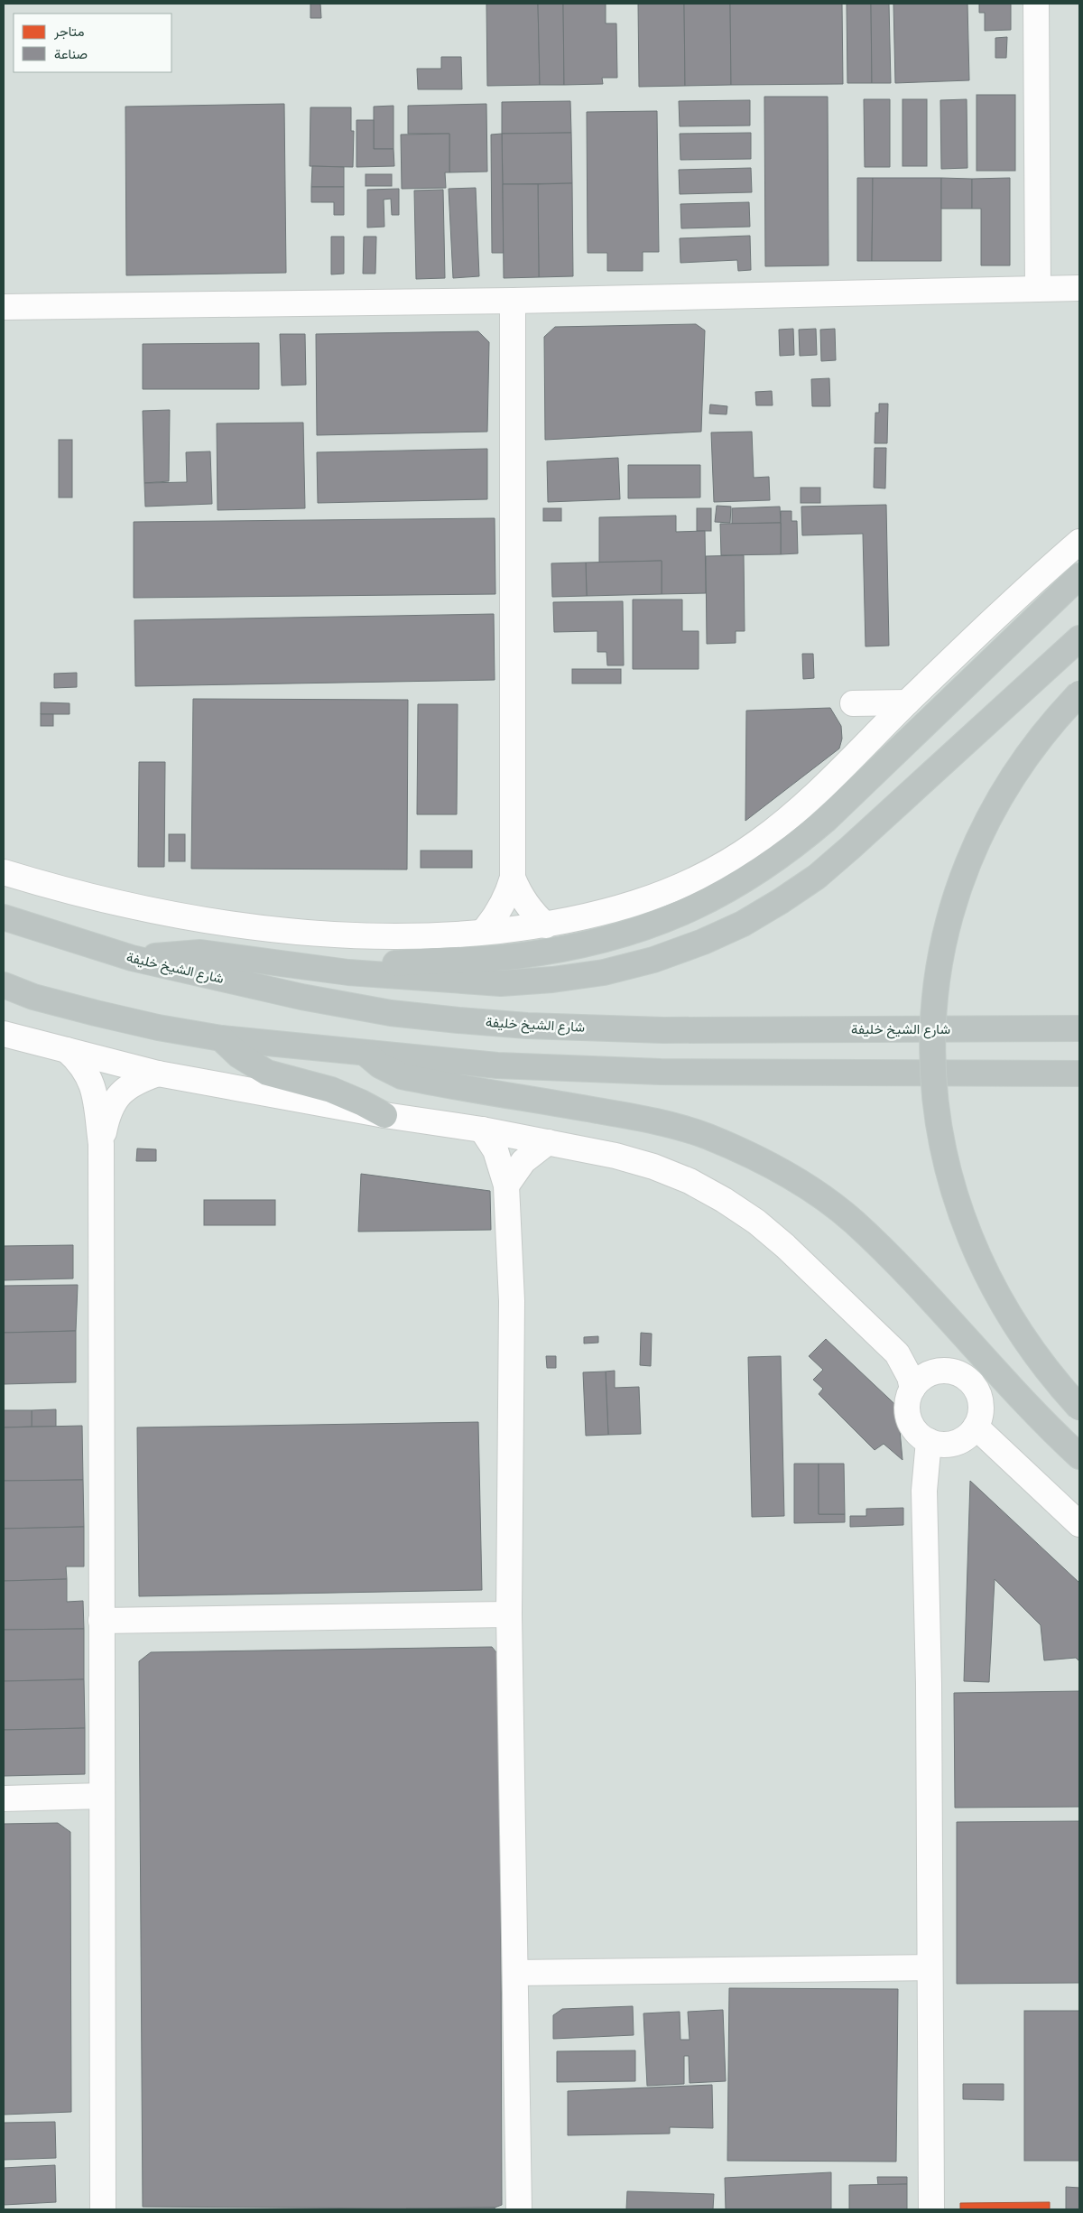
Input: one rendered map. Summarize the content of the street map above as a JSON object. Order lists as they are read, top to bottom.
{
  "streets": {
    "highway": ["شارع الشيخ خليفة"]
  },
  "legend": ["متاجر", "صناعة"]
}
